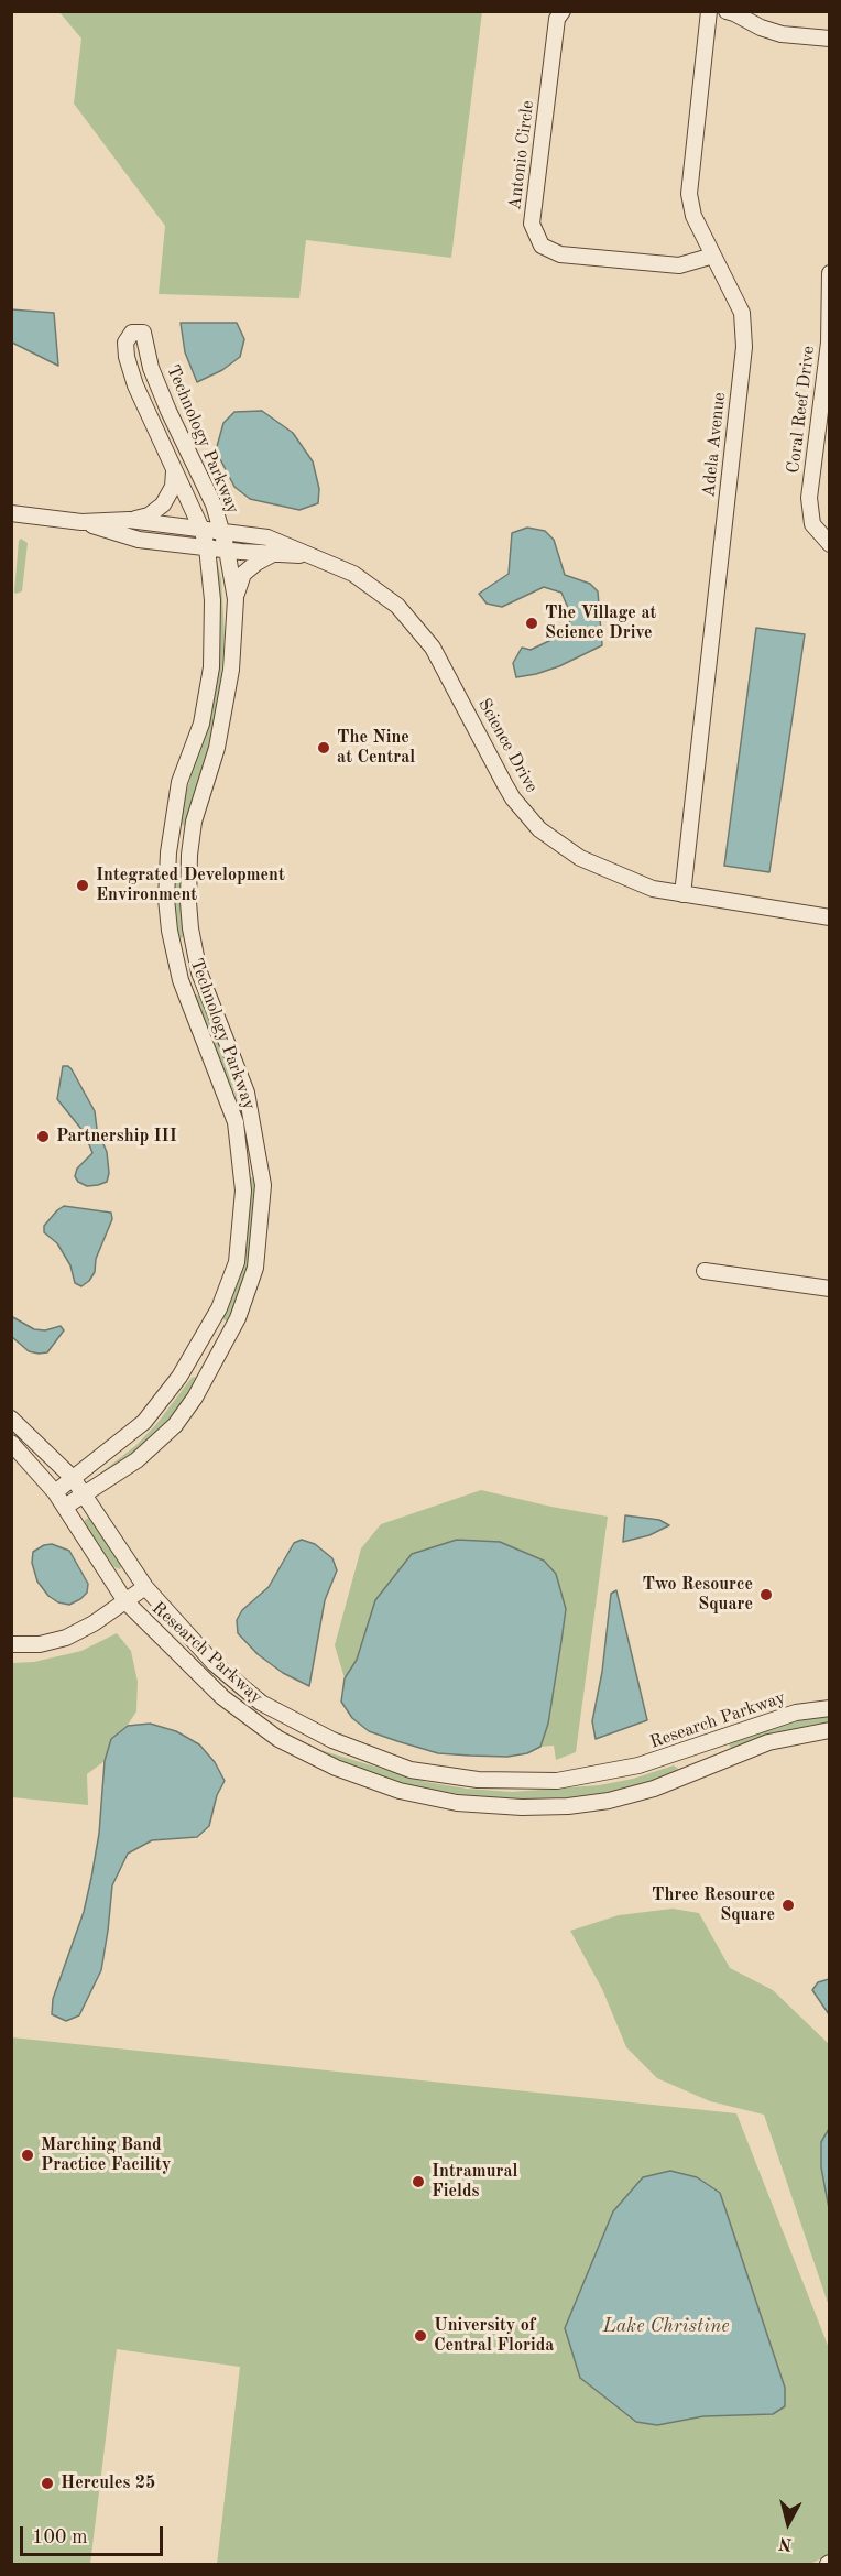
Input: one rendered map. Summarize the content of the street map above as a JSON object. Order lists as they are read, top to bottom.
{
  "streets": {
    "street": [
      "Antonio Circle",
      "Coral Reef Drive",
      "Technology Parkway",
      "Adela Avenue",
      "Science Drive",
      "Research Parkway"
    ]
  },
  "crossings": [
    ["Antonio Circle", "Adela Avenue"],
    ["Technology Parkway", "Science Drive"],
    ["Technology Parkway", "Research Parkway"],
    ["Adela Avenue", "Science Drive"]
  ],
  "water": ["Lake Christine"],
  "places": [
    "The Village at Science Drive",
    "The Nine at Central",
    "Integrated Development Environment",
    "Partnership III",
    "Two Resource Square",
    "Three Resource Square",
    "Marching Band Practice Facility",
    "Intramural Fields",
    "University of Central Florida",
    "Hercules 25"
  ],
  "scale_bar": "100 m",
  "north": "bottom"
}
